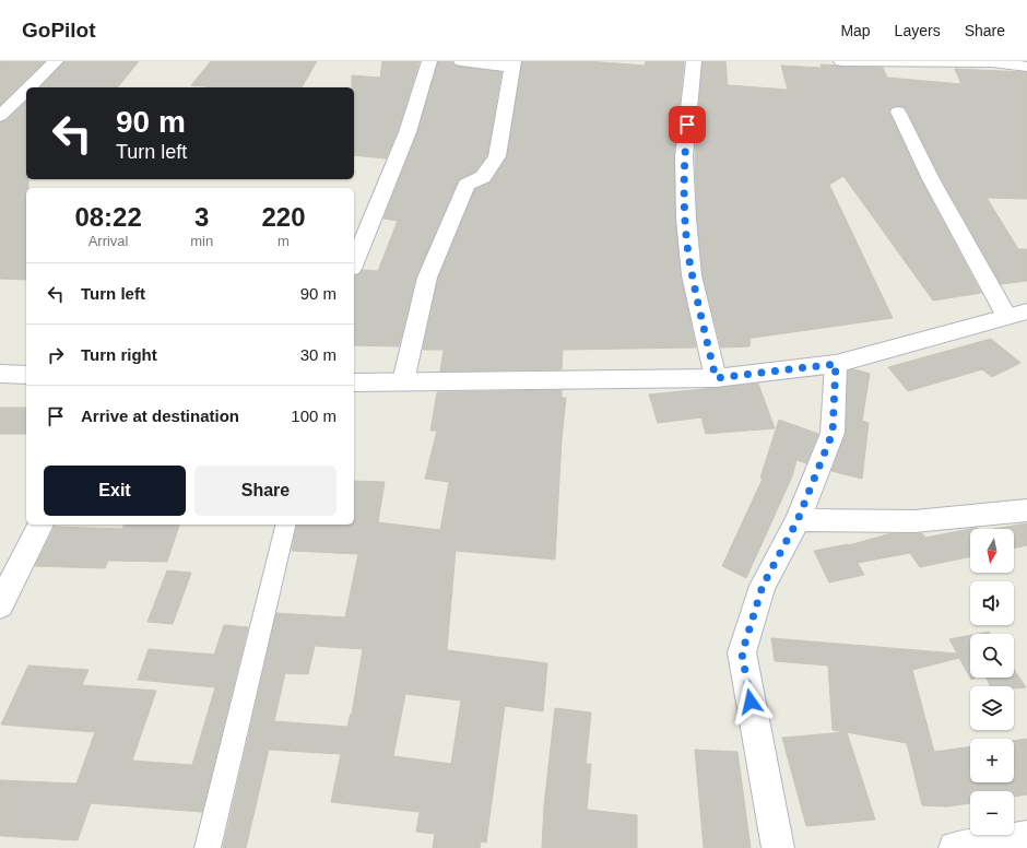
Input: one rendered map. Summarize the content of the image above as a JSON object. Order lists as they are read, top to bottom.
{
  "north": "bottom",
  "page": {
    "header": "GoPilot",
    "nav": ["Map", "Layers", "Share"],
    "turn": ["90 m", "Turn left"],
    "eta": [
      "08:22",
      "Arrival",
      "3",
      "min",
      "220",
      "m"
    ],
    "list": [
      {
        "name": "Turn left",
        "value": "90 m"
      },
      {
        "name": "Turn right",
        "value": "30 m"
      },
      {
        "name": "Arrive at destination",
        "value": "100 m"
      }
    ],
    "buttons": ["Exit", "Share"],
    "map_buttons": ["+", "−"]
  }
}
